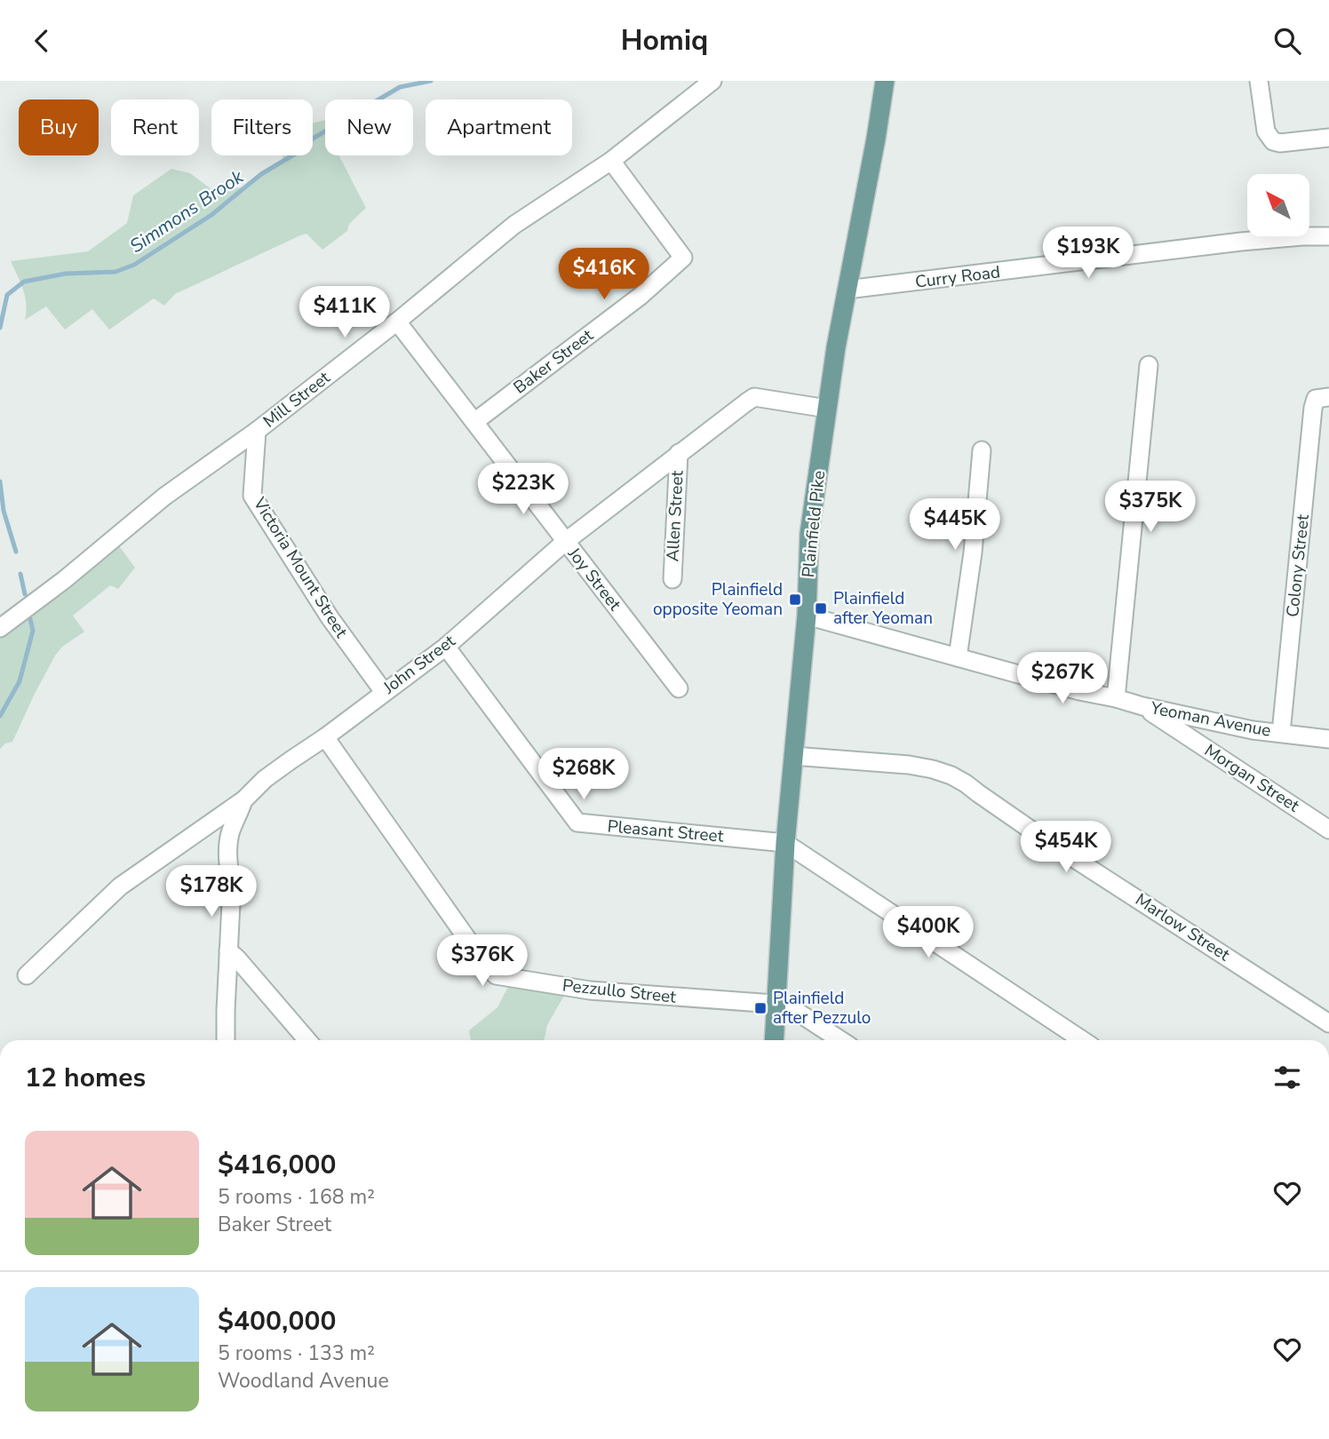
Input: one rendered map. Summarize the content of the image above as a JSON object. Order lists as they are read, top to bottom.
{
  "streets": {
    "main road": ["Plainfield Pike"],
    "street": [
      "Curry Road",
      "Baker Street",
      "Mill Street",
      "Allen Street",
      "Colony Street",
      "Victoria Mount Street",
      "Joy Street",
      "John Street",
      "Yeoman Avenue",
      "Morgan Street",
      "Pleasant Street",
      "Marlow Street",
      "Pezzullo Street"
    ]
  },
  "crossings": [
    ["Curry Road", "Plainfield Pike"],
    ["Baker Street", "Mill Street"],
    ["Baker Street", "Joy Street"],
    ["Mill Street", "Victoria Mount Street"],
    ["Mill Street", "Joy Street"],
    ["Allen Street", "John Street"],
    ["Plainfield Pike", "John Street"],
    ["Plainfield Pike", "Yeoman Avenue"],
    ["Plainfield Pike", "Pleasant Street"],
    ["Plainfield Pike", "Marlow Street"],
    ["Plainfield Pike", "Pezzullo Street"],
    ["Colony Street", "Yeoman Avenue"],
    ["Victoria Mount Street", "John Street"],
    ["Joy Street", "John Street"],
    ["John Street", "Pleasant Street"],
    ["John Street", "Pezzullo Street"],
    ["Yeoman Avenue", "Morgan Street"]
  ],
  "water": ["Simmons Brook"],
  "places": {
    "transit": ["Plainfield opposite Yeoman", "Plainfield after Yeoman", "Plainfield after Pezzulo"]
  },
  "north": "top left",
  "page": {
    "header": "Homiq",
    "chip": [
      "Buy",
      "Rent",
      "Filters",
      "New",
      "Apartment"
    ],
    "price": [
      "$193K",
      "$416K",
      "$411K",
      "$223K",
      "$375K",
      "$445K",
      "$267K",
      "$268K",
      "$454K",
      "$178K",
      "$400K",
      "$376K"
    ],
    "heading": "12 homes",
    "list": [
      {
        "name": "$416,000",
        "note": "5 rooms · 168 m² · Baker Street"
      },
      {
        "name": "$400,000",
        "note": "5 rooms · 133 m² · Woodland Avenue"
      }
    ]
  }
}
